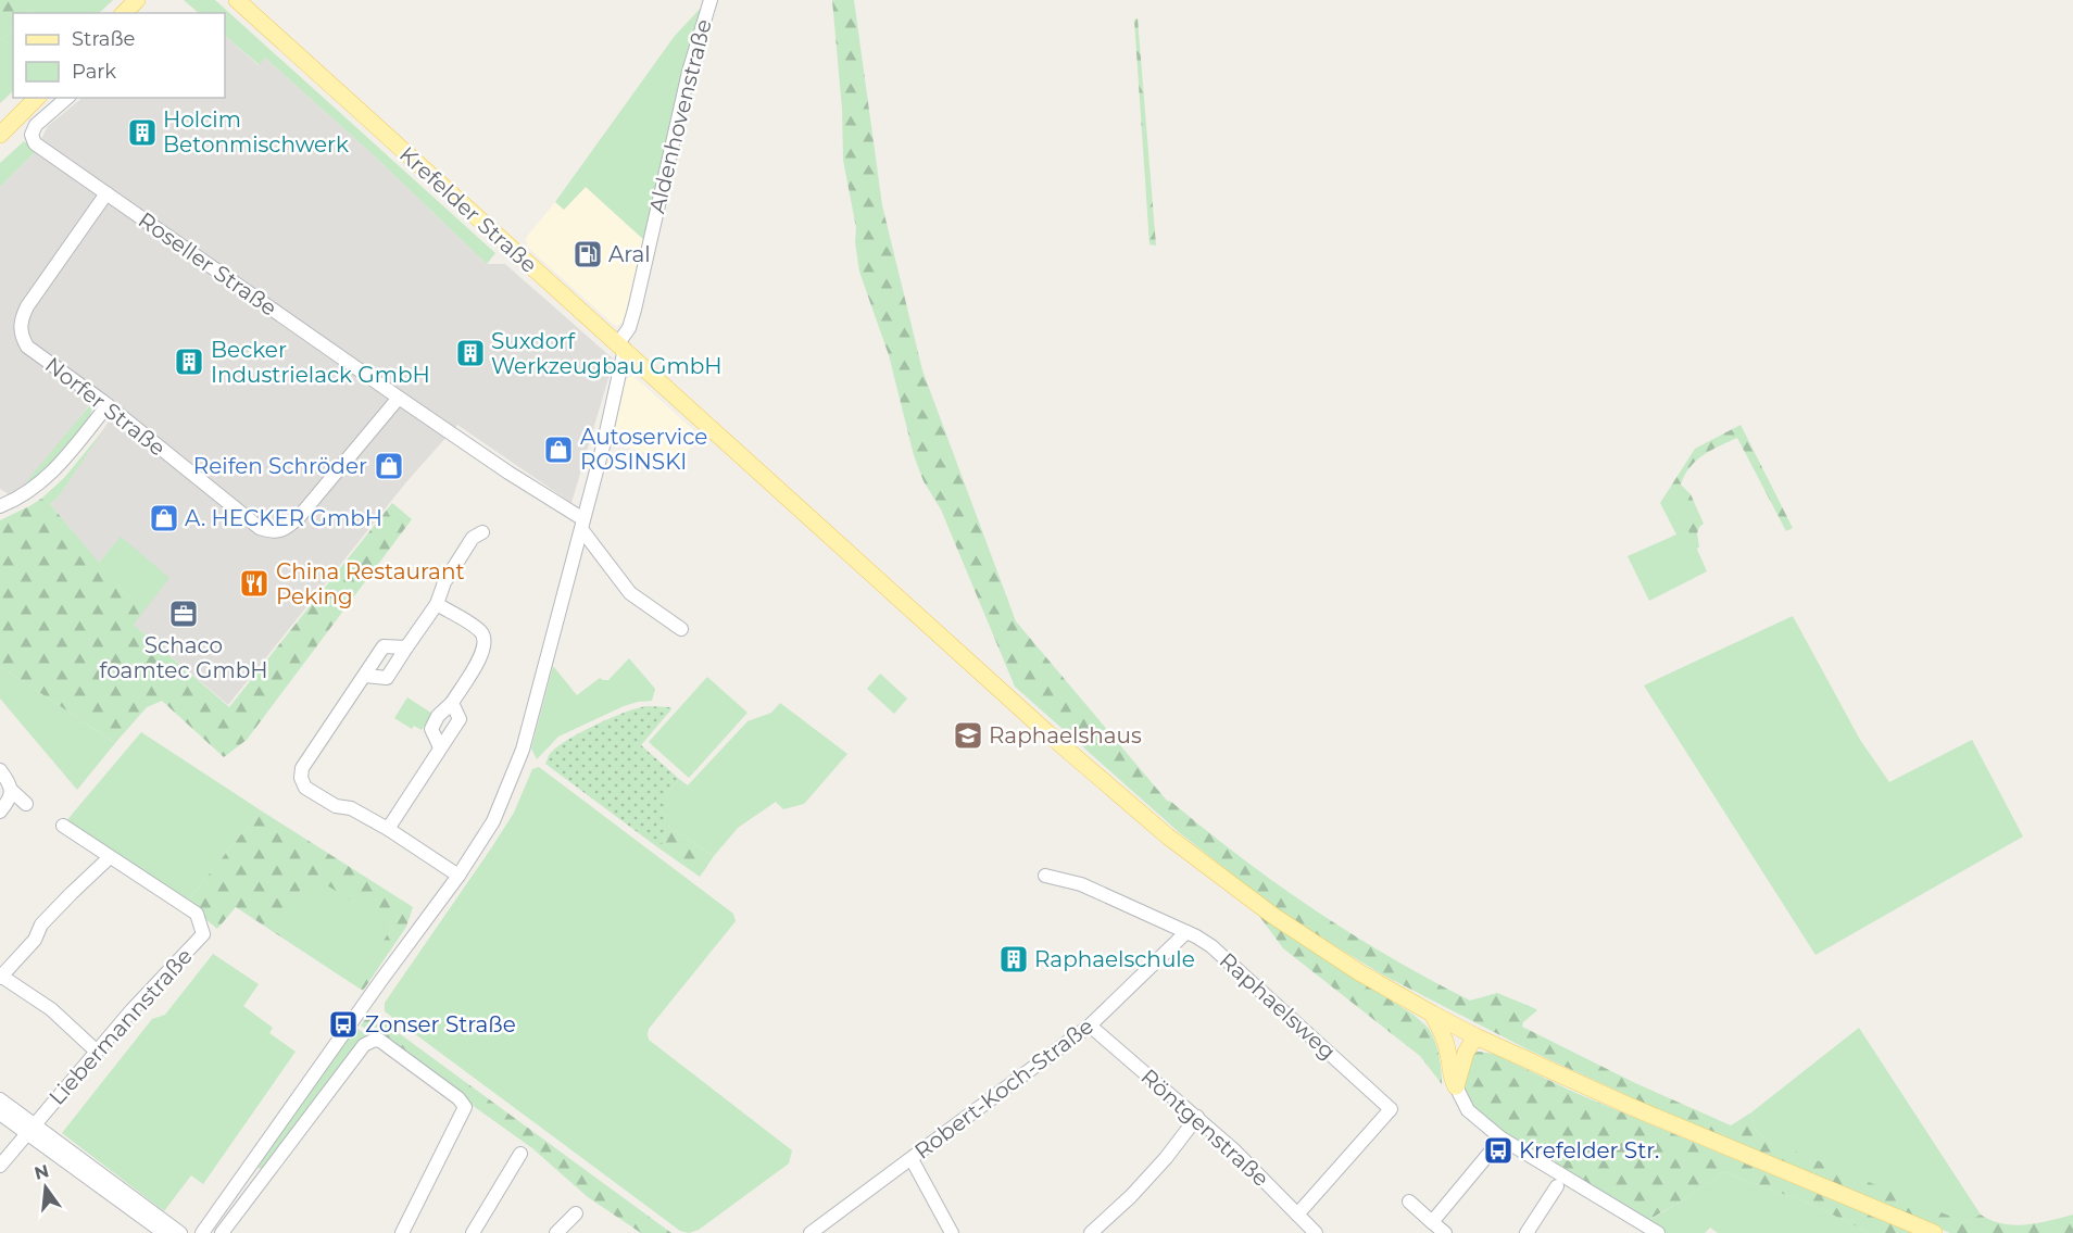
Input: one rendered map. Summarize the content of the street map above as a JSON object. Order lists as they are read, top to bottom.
{
  "streets": {
    "main road": ["Krefelder Straße"],
    "street": [
      "Aldenhovenstraße",
      "Roseller Straße",
      "Norfer Straße",
      "Raphaelsweg",
      "Liebermannstraße",
      "Robert-Koch-Straße",
      "Röntgenstraße"
    ]
  },
  "crossings": [
    ["Aldenhovenstraße", "Krefelder Straße"],
    ["Roseller Straße", "Norfer Straße"],
    ["Raphaelsweg", "Robert-Koch-Straße"],
    ["Raphaelsweg", "Röntgenstraße"],
    ["Robert-Koch-Straße", "Röntgenstraße"]
  ],
  "places": {
    "building": [
      "Holcim Betonmischwerk",
      "Suxdorf Werkzeugbau GmbH",
      "Becker Industrielack GmbH",
      "Raphaelschule"
    ],
    "fuel station": ["Aral"],
    "shop": ["Autoservice ROSINSKI", "Reifen Schröder", "A. HECKER GmbH"],
    "restaurant": ["China Restaurant Peking"],
    "office": ["Schaco foamtec GmbH"],
    "school or university": ["Raphaelshaus"],
    "bus stop": ["Zonser Straße", "Krefelder Str."]
  },
  "legend": ["Straße", "Park"],
  "north": "top"
}
